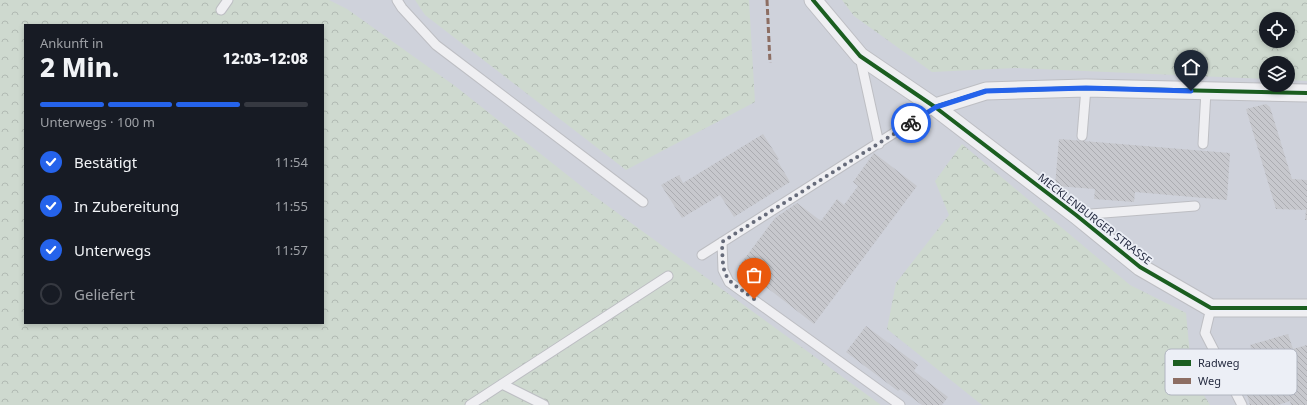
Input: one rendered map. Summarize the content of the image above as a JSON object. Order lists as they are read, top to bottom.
{
  "streets": {
    "street": ["MECKLENBURGER STRASSE"]
  },
  "legend": ["Radweg", "Weg"],
  "page": {
    "heading": ["2 Min.", "Ankunft in", "12:03–12:08"],
    "bar": "Unterwegs · 100 m",
    "list": [
      ["Bestätigt", "11:54"],
      ["In Zubereitung", "11:55"],
      ["Unterwegs", "11:57"],
      "Geliefert"
    ]
  }
}
